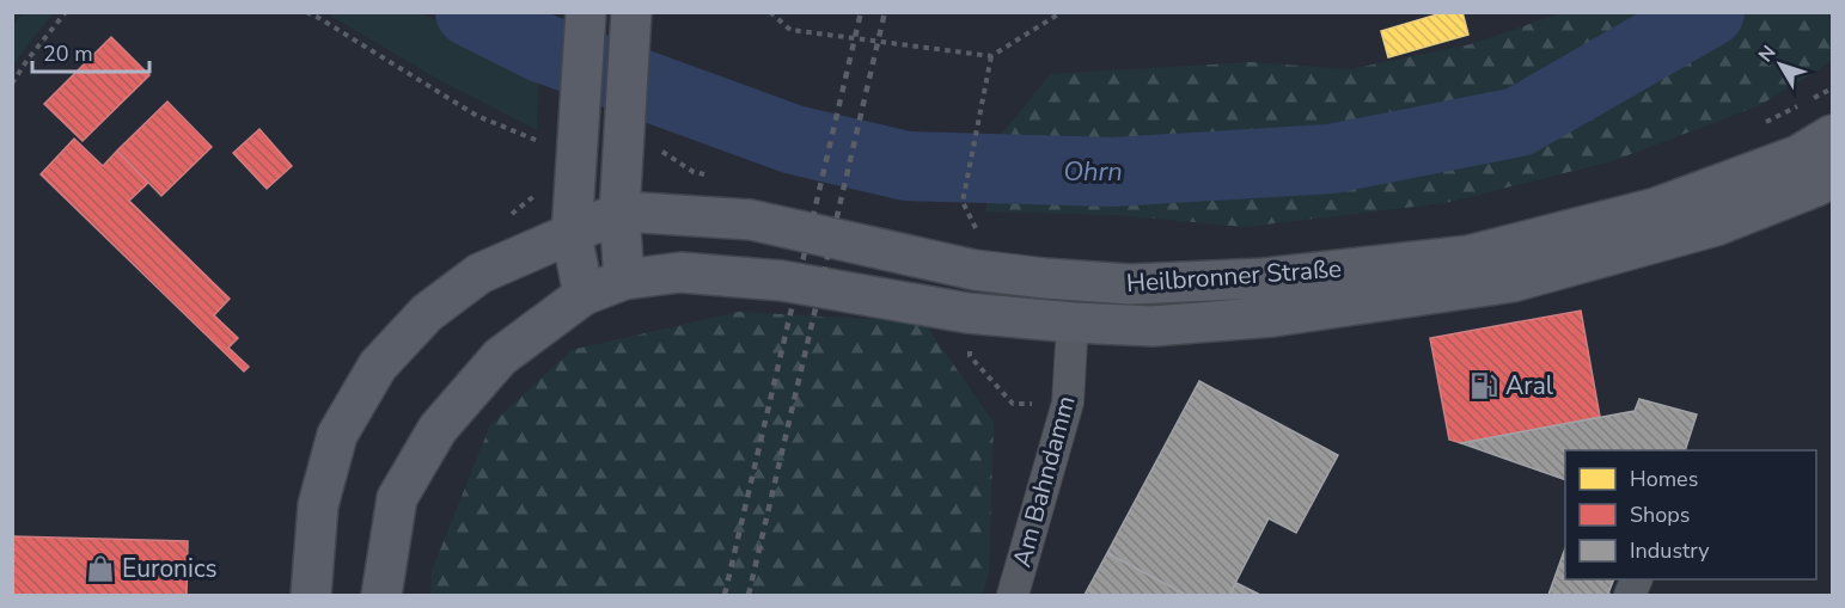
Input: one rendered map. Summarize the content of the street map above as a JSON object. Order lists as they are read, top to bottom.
{
  "streets": {
    "main road": ["Heilbronner Straße"],
    "street": ["Am Bahndamm"]
  },
  "crossings": [
    ["Heilbronner Straße", "Am Bahndamm"]
  ],
  "water": ["Ohrn"],
  "places": {
    "fuel station": ["Aral"],
    "shop": ["Euronics"]
  },
  "legend": ["Homes", "Shops", "Industry"],
  "scale_bar": "20 m",
  "north": "top left"
}
